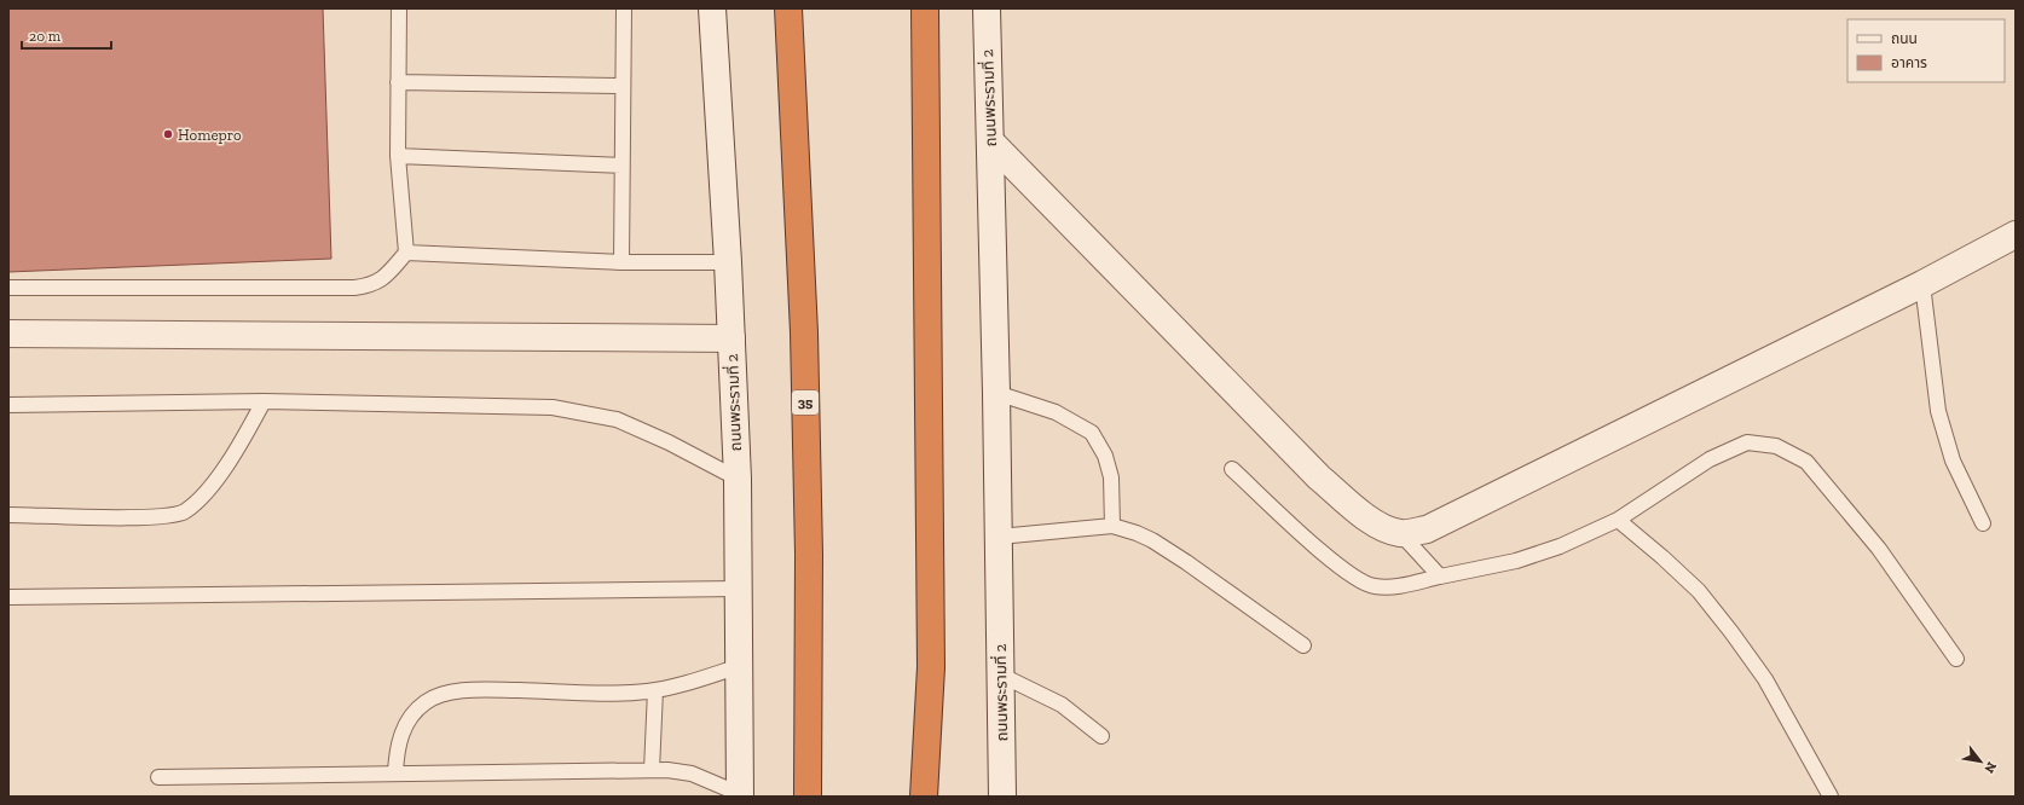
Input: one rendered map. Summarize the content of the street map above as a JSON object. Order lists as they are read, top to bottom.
{
  "streets": {
    "highway": ["35"],
    "street": ["ถนนพระรามที่ 2"]
  },
  "places": ["Homepro"],
  "legend": ["ถนน", "อาคาร"],
  "scale_bar": "20 m",
  "north": "bottom right"
}
